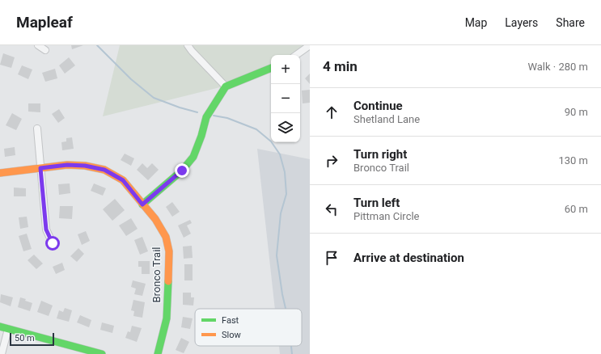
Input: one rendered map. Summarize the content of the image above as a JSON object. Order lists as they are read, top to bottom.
{
  "streets": {
    "street": ["Bronco Trail"]
  },
  "legend": ["Fast", "Slow"],
  "scale_bar": "50 m",
  "page": {
    "header": "Mapleaf",
    "nav": ["Map", "Layers", "Share"],
    "heading": ["4 min", "Walk · 280 m"],
    "map_buttons": ["+", "−"],
    "list": [
      ["Continue", "Shetland Lane", "90 m"],
      ["Turn right", "Bronco Trail", "130 m"],
      ["Turn left", "Pittman Circle", "60 m"],
      "Arrive at destination"
    ],
    "scale": "50 m"
  }
}
